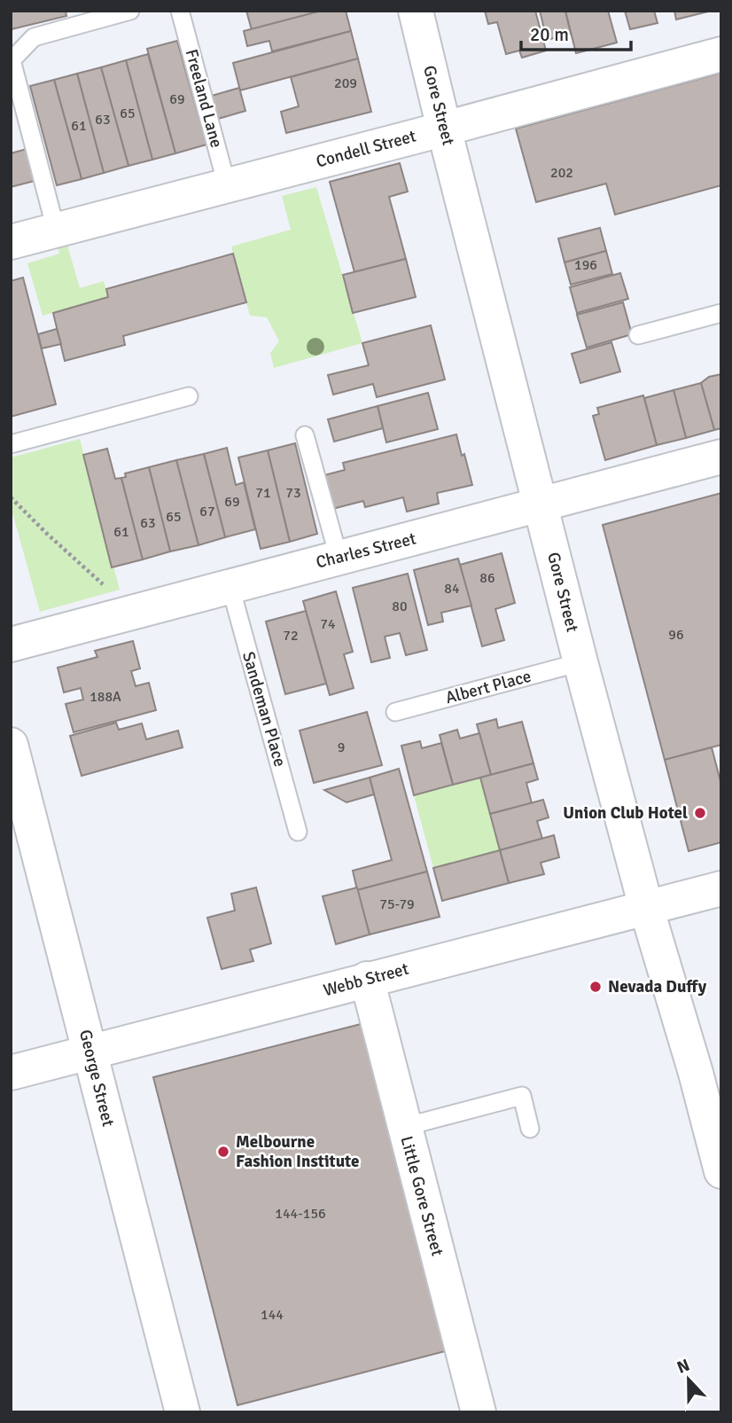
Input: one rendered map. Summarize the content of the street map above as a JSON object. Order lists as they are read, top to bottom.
{
  "streets": {
    "street": [
      "Gore Street",
      "Condell Street",
      "Charles Street",
      "Webb Street",
      "George Street",
      "Little Gore Street"
    ],
    "lane": ["Freeland Lane", "Albert Place", "Sandeman Place"]
  },
  "crossings": [
    ["Freeland Lane", "Condell Street"],
    ["Gore Street", "Condell Street"],
    ["Gore Street", "Charles Street"],
    ["Gore Street", "Albert Place"],
    ["Gore Street", "Webb Street"],
    ["Charles Street", "Sandeman Place"],
    ["Webb Street", "George Street"],
    ["Webb Street", "Little Gore Street"]
  ],
  "places": ["Union Club Hotel", "Nevada Duffy", "Melbourne Fashion Institute"],
  "house_numbers": [
    "209",
    "69",
    "65",
    "63",
    "61",
    "202",
    "196",
    "71",
    "73",
    "69",
    "67",
    "65",
    "63",
    "61",
    "86",
    "84",
    "80",
    "74",
    "96",
    "72",
    "188A",
    "9",
    "75-79",
    "144-156",
    "144"
  ],
  "scale_bar": "20 m",
  "north": "top"
}
